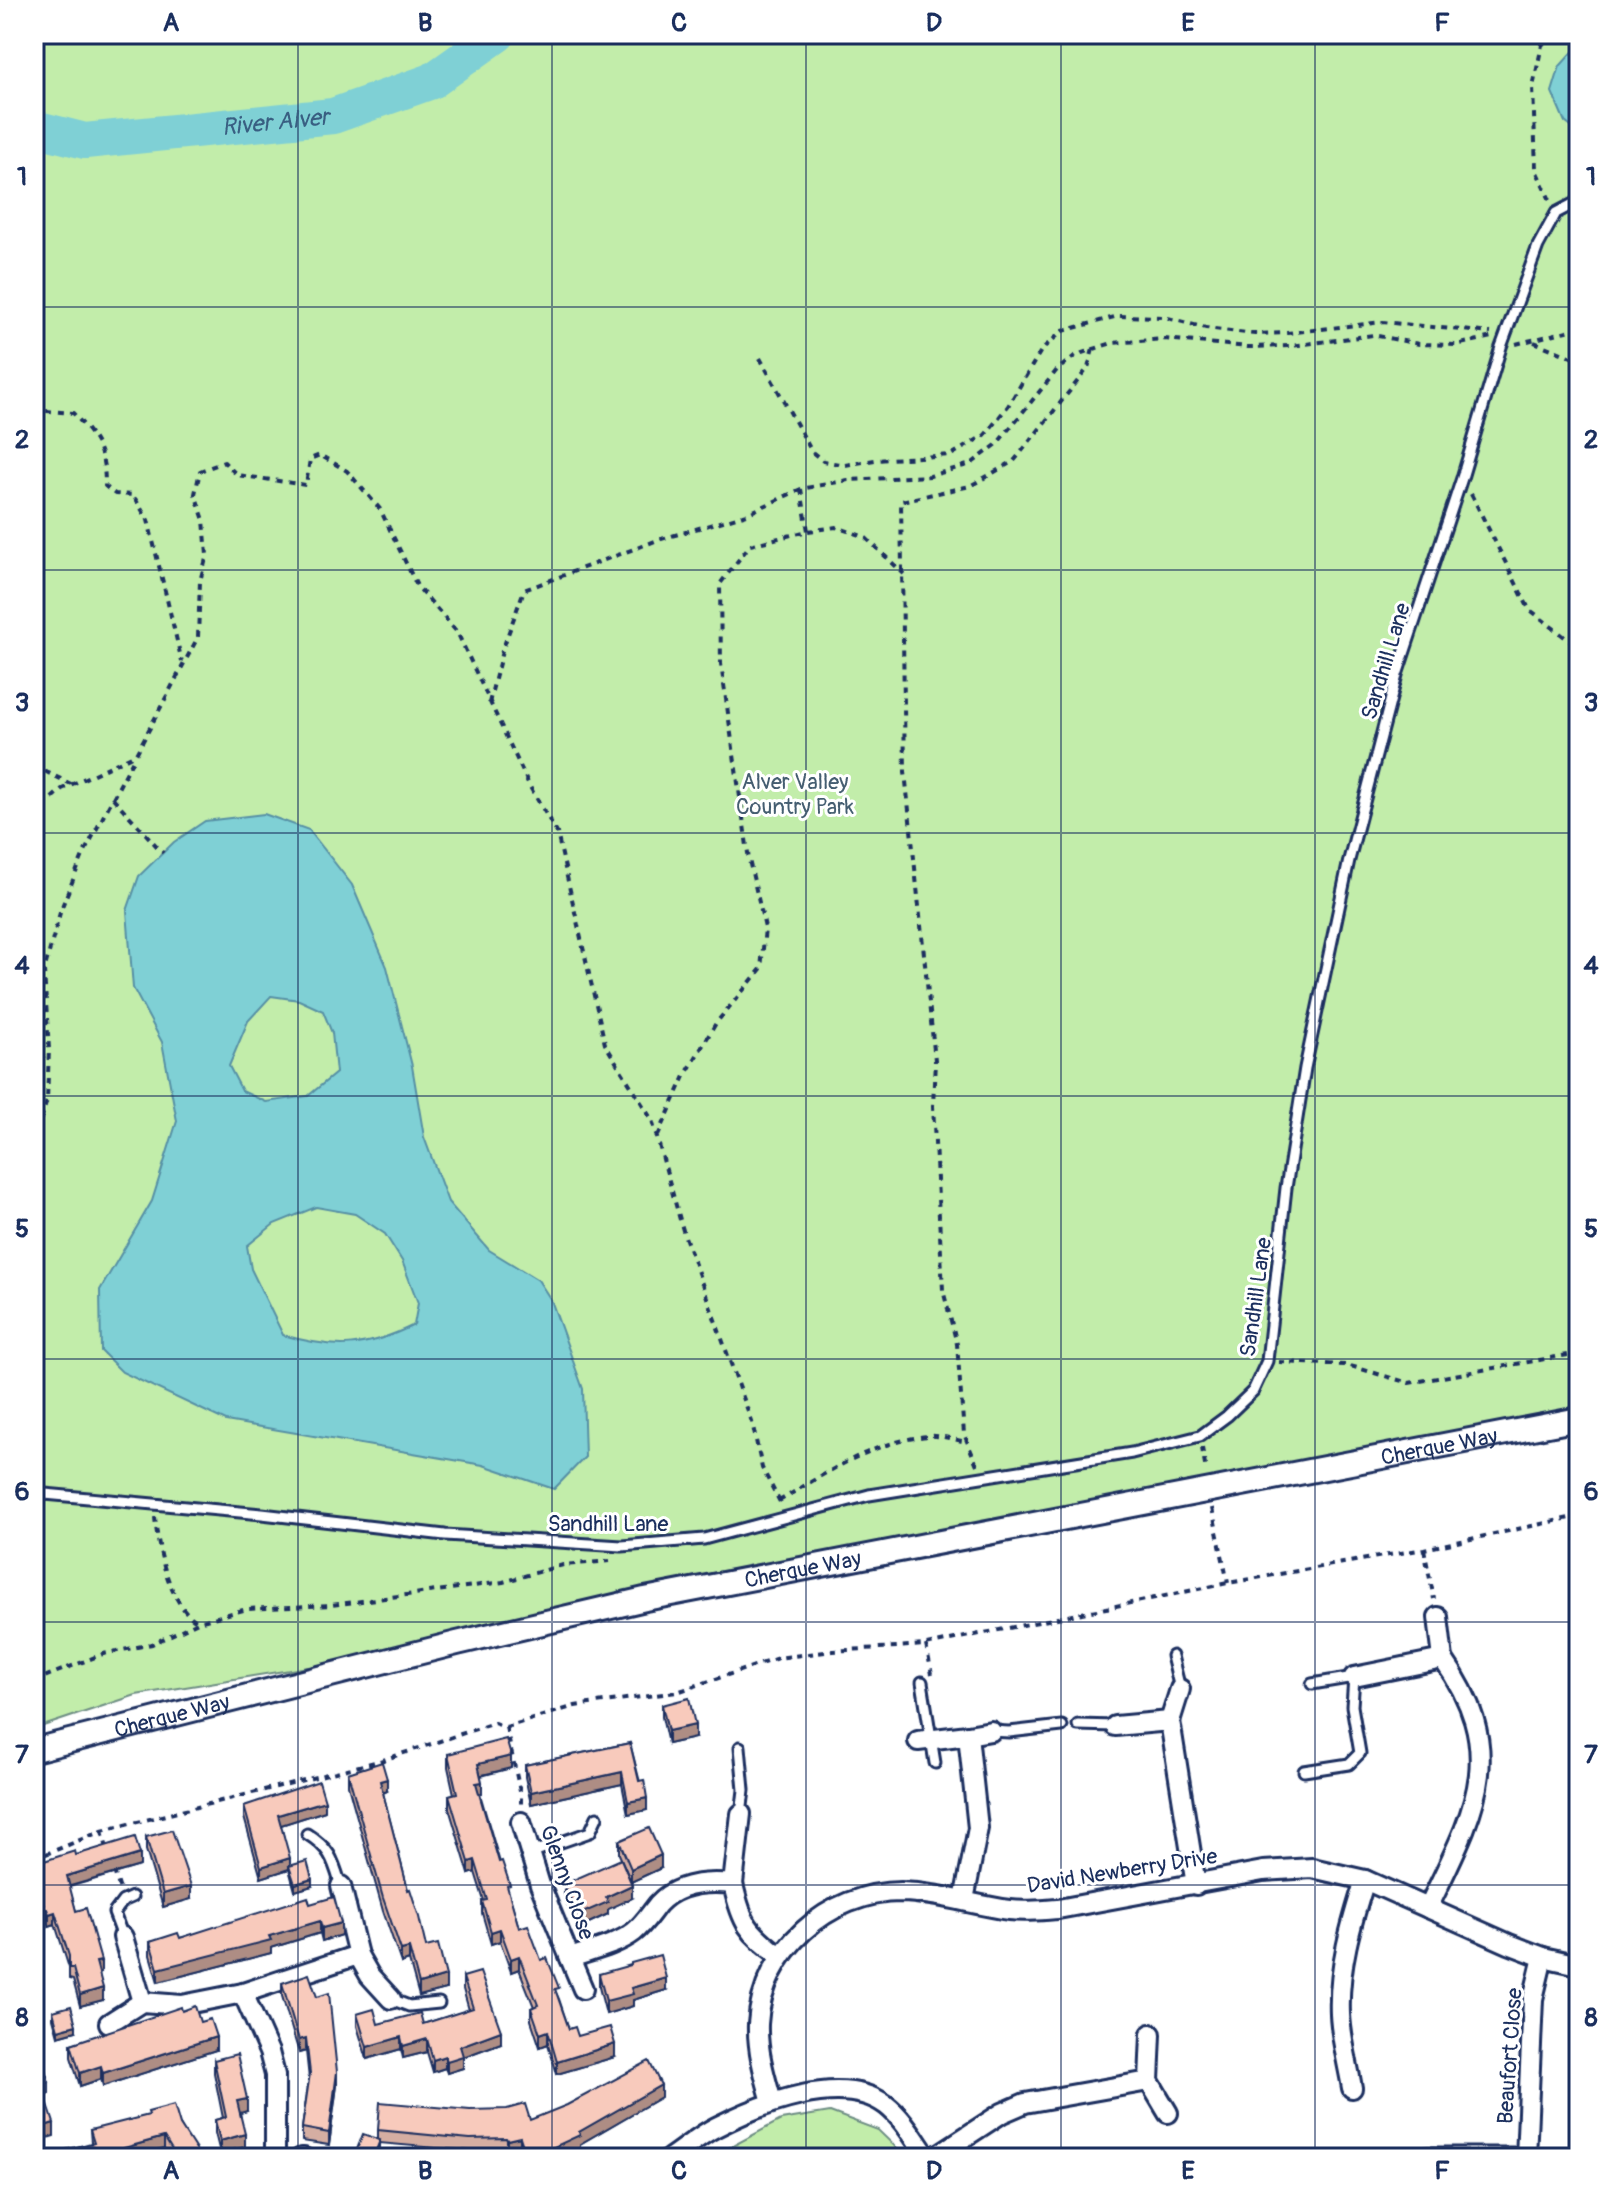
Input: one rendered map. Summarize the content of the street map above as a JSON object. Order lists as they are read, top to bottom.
{
  "streets": {
    "street": [
      "Cherque Way",
      "David Newberry Drive",
      "Glenny Close",
      "Beaufort Close"
    ],
    "lane": ["Sandhill Lane"]
  },
  "crossings": [
    ["David Newberry Drive", "Beaufort Close"]
  ],
  "water": ["River Alver"],
  "parks": ["Alver Valley Country Park"],
  "grid": {
    "columns": [
      "A",
      "B",
      "C",
      "D",
      "E",
      "F"
    ],
    "rows": [
      "1",
      "2",
      "3",
      "4",
      "5",
      "6",
      "7",
      "8"
    ]
  }
}
